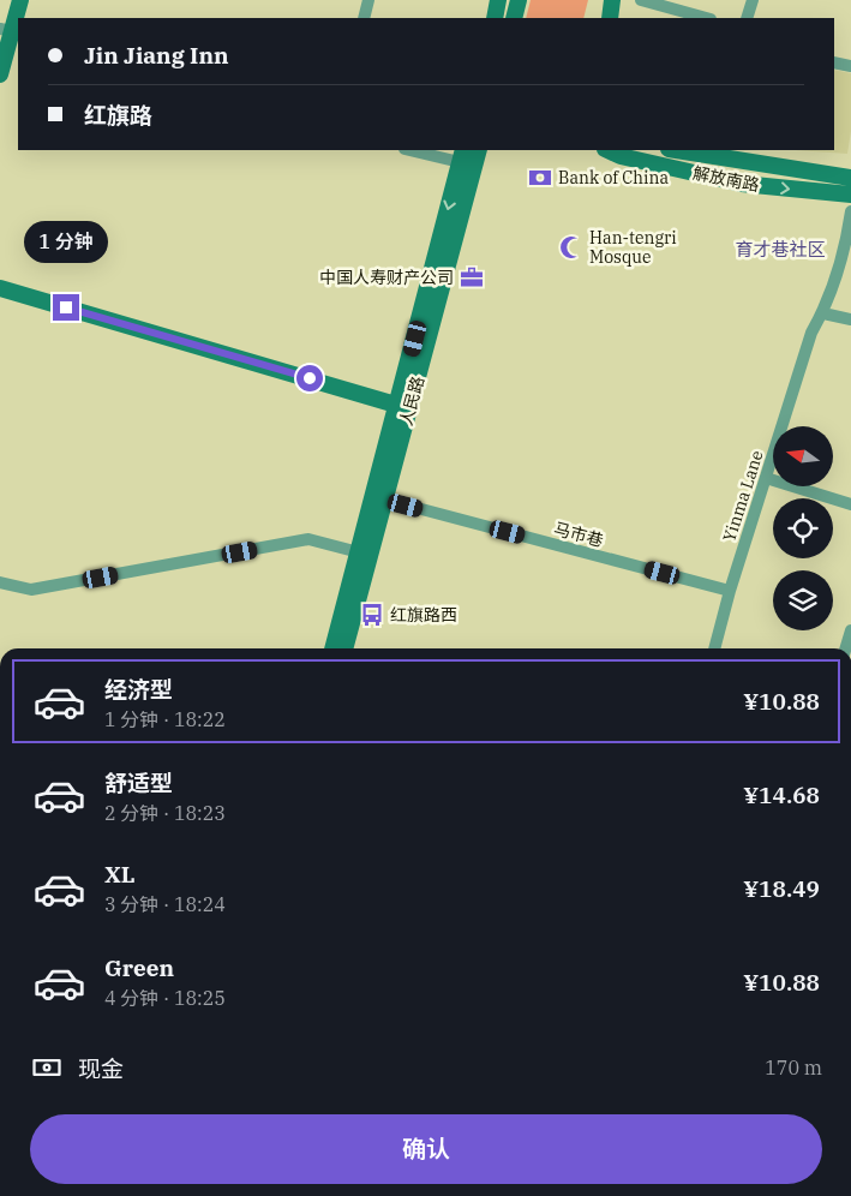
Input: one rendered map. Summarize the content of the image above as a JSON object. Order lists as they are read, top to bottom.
{
  "streets": {
    "main road": ["解放南路", "人民路"],
    "street": ["Yinma Lane", "马市巷"]
  },
  "crossings": [
    ["人民路", "马市巷"],
    ["Yinma Lane", "马市巷"]
  ],
  "districts": ["育才巷社区"],
  "places": {
    "bank": ["Bank of China"],
    "mosque": ["Han-tengri Mosque"],
    "office": ["中国人寿财产公司"],
    "bus stop": ["红旗路西"]
  },
  "north": "left",
  "page": {
    "banner": ["Jin Jiang Inn", "红旗路"],
    "bubble": "1 分钟",
    "list": [
      {
        "name": "经济型",
        "note": "1 分钟 · 18:22",
        "value": "¥10.88"
      },
      {
        "name": "舒适型",
        "note": "2 分钟 · 18:23",
        "value": "¥14.68"
      },
      {
        "name": "XL",
        "note": "3 分钟 · 18:24",
        "value": "¥18.49"
      },
      {
        "name": "Green",
        "note": "4 分钟 · 18:25",
        "value": "¥10.88"
      }
    ],
    "pay": ["现金", "170 m"],
    "buttons": "确认"
  }
}
